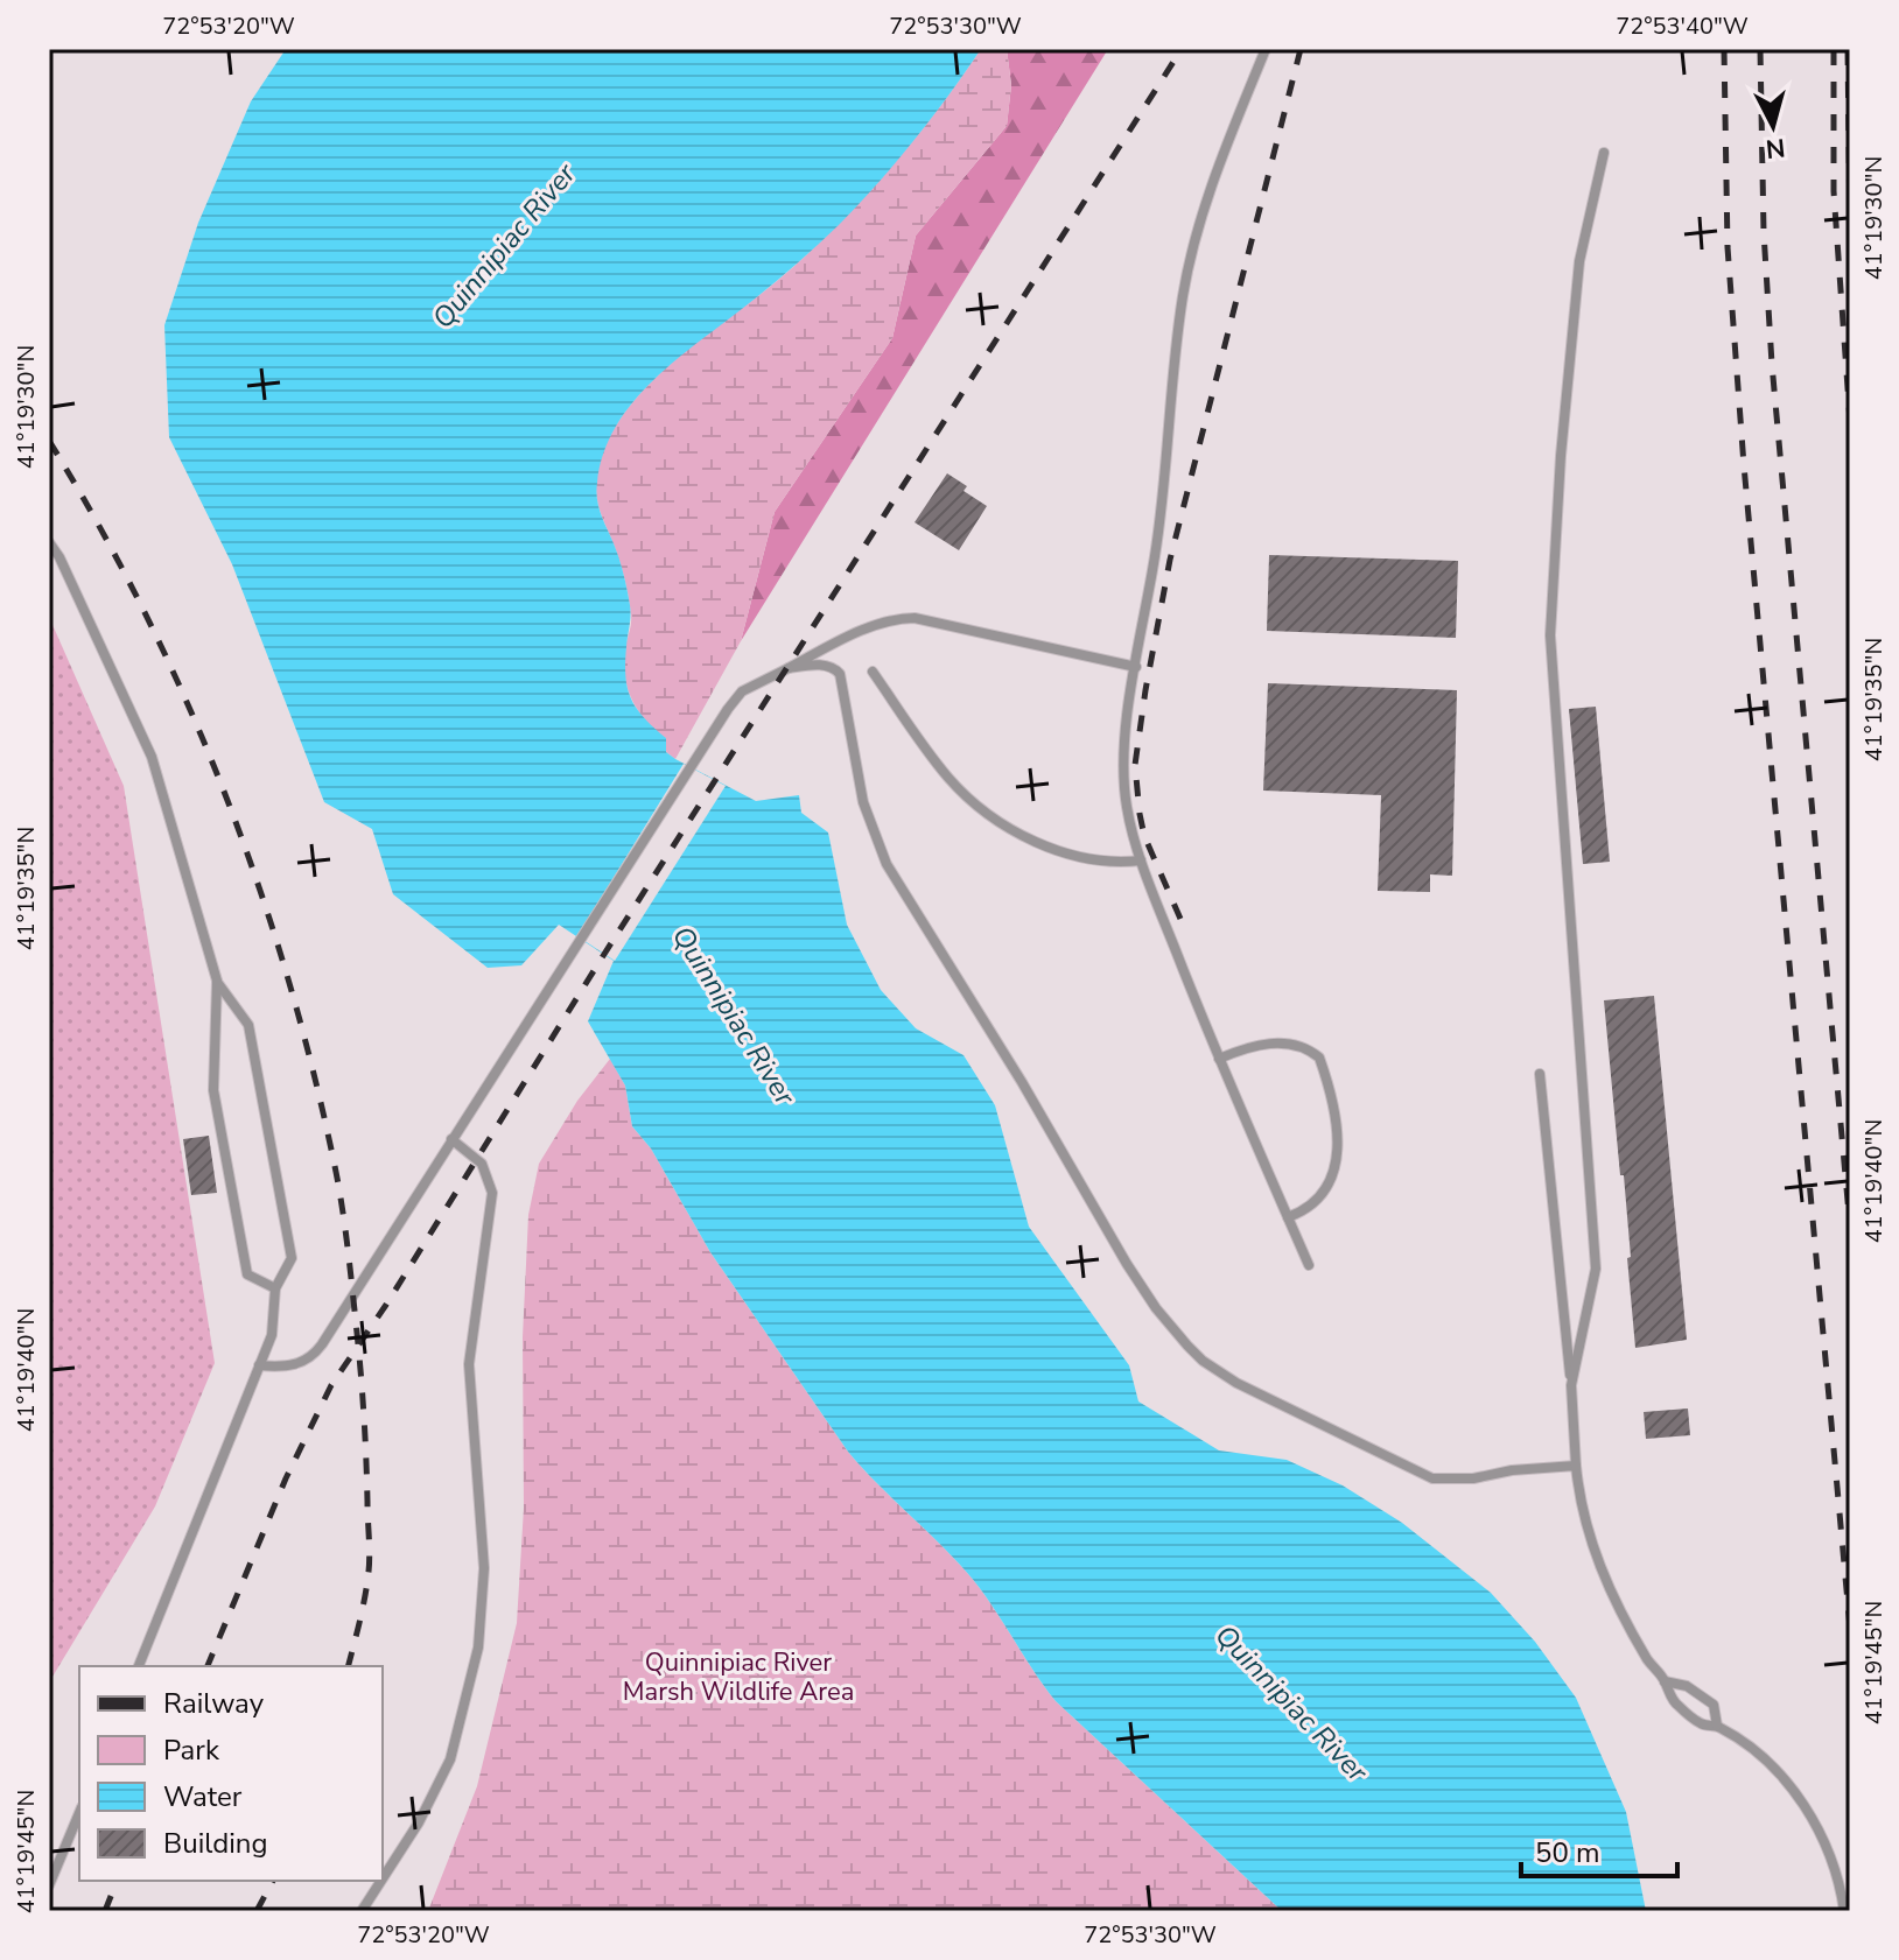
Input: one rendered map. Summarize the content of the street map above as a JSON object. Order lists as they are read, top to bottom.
{
  "water": ["Quinnipiac River"],
  "parks": ["Quinnipiac River Marsh Wildlife Area"],
  "legend": [
    "Railway",
    "Park",
    "Water",
    "Building"
  ],
  "scale_bar": "50 m",
  "north": "bottom",
  "coordinates": [
    "72°53'20\"W",
    "72°53'30\"W",
    "72°53'40\"W",
    "41°19'30\"N",
    "41°19'35\"N",
    "41°19'40\"N",
    "41°19'45\"N"
  ]
}
